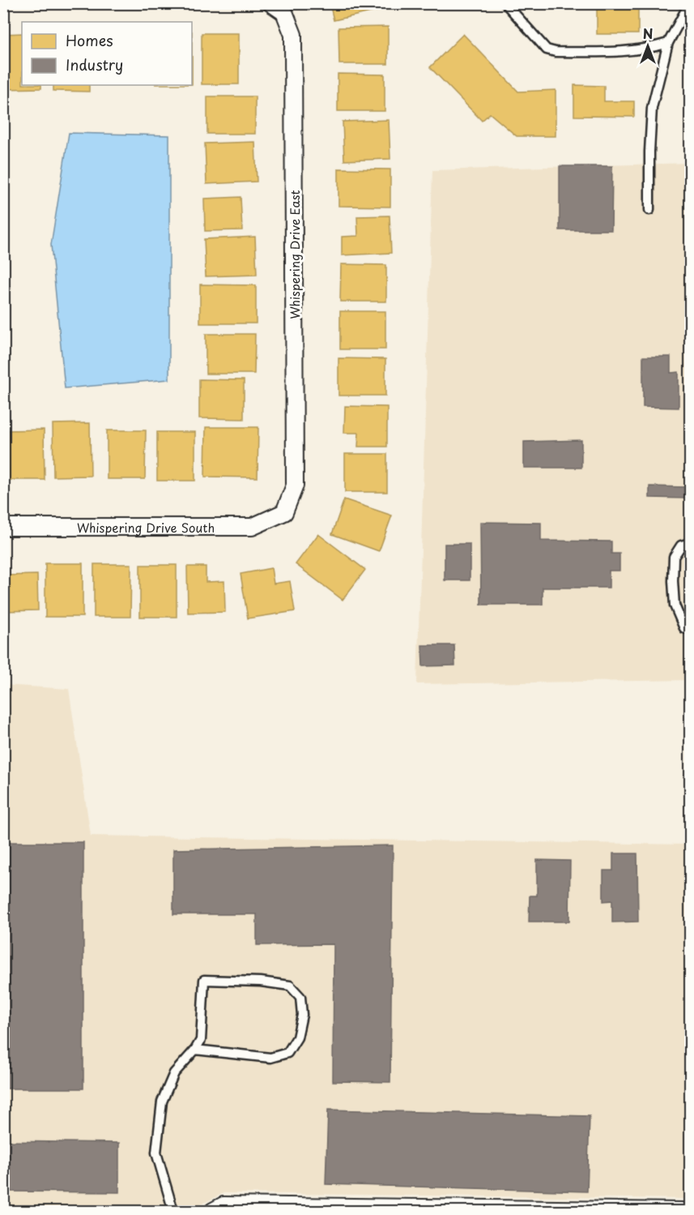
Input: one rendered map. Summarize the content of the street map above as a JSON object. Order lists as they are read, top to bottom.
{
  "streets": {
    "street": ["Whispering Drive East", "Whispering Drive South"]
  },
  "crossings": [
    ["Whispering Drive East", "Whispering Drive South"]
  ],
  "legend": ["Homes", "Industry"],
  "north": "top"
}
